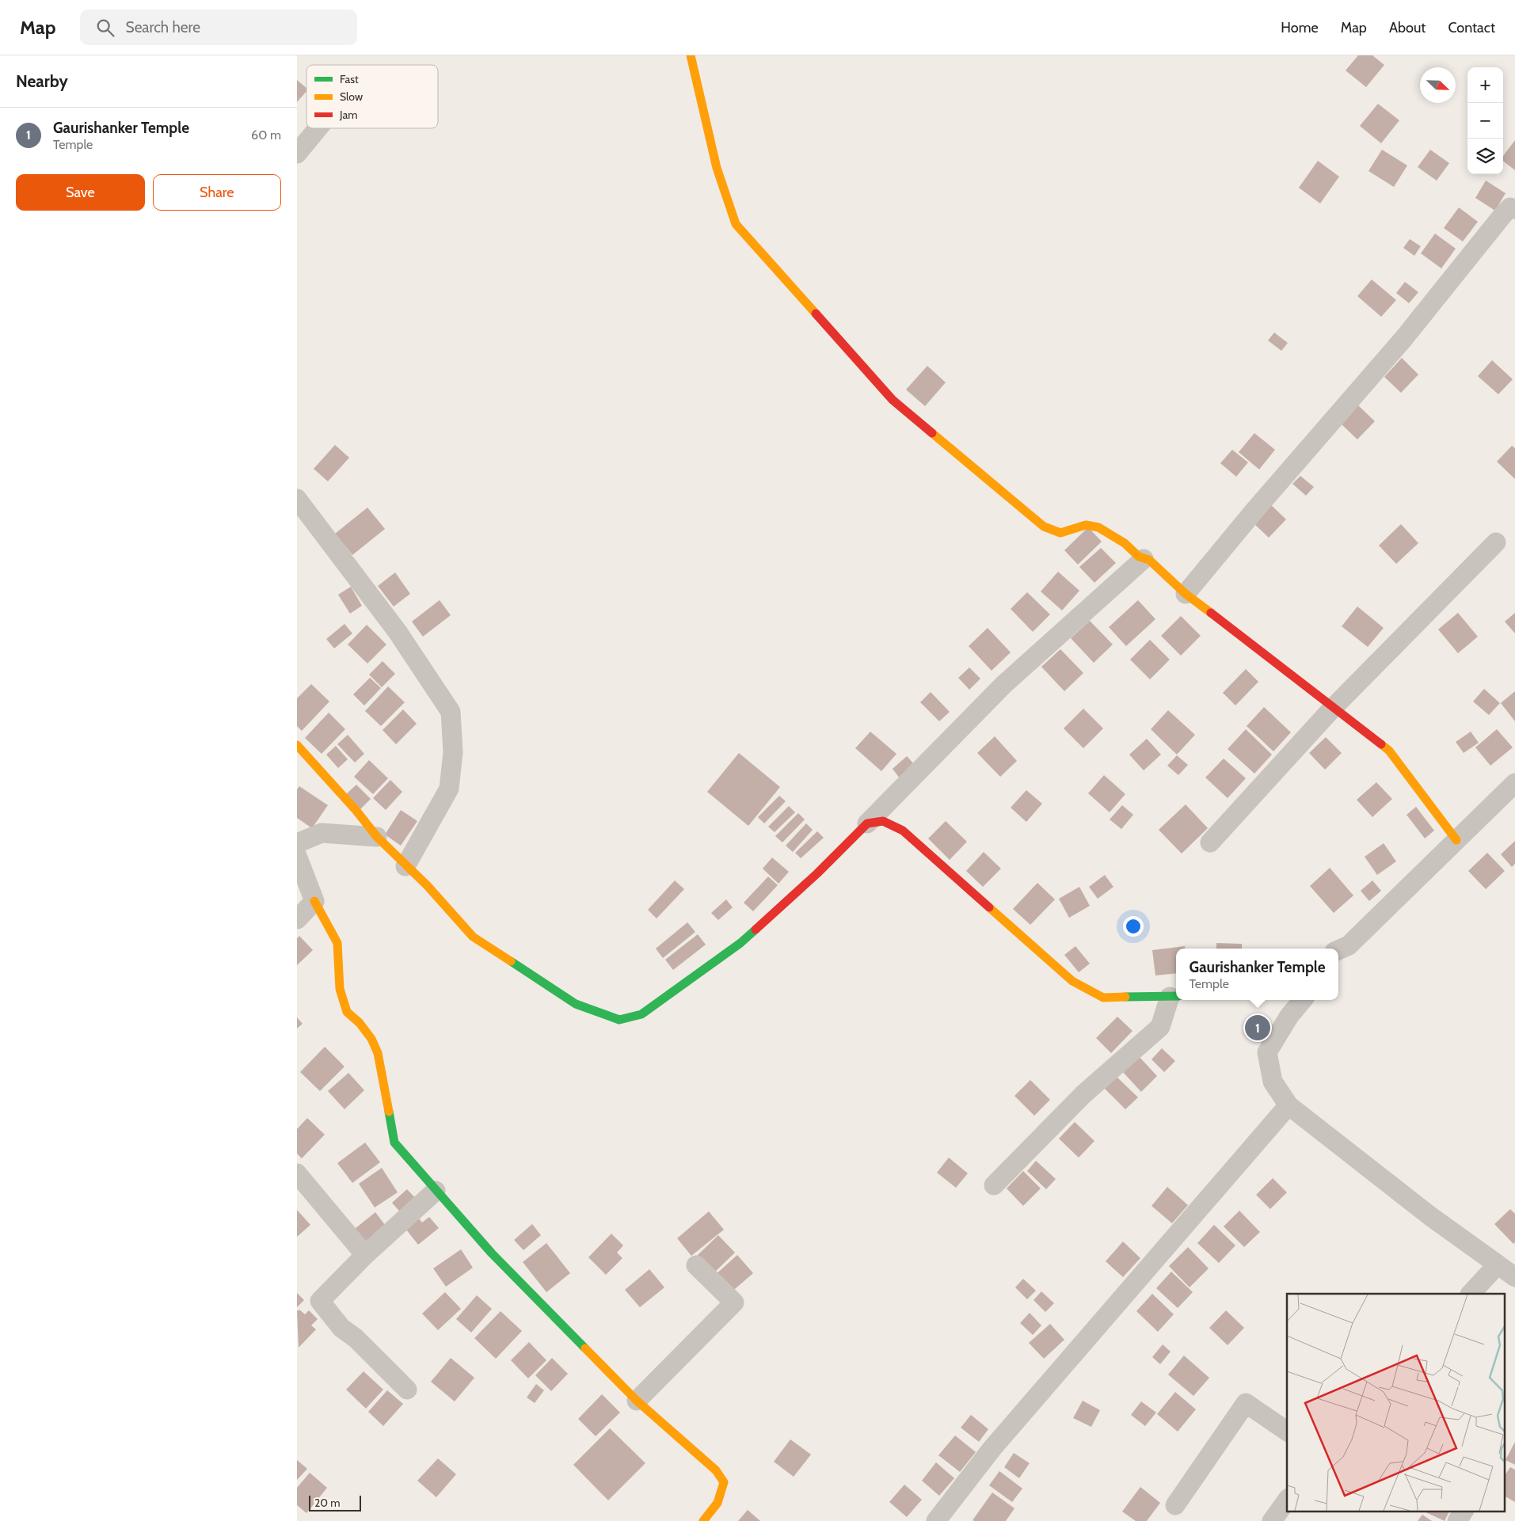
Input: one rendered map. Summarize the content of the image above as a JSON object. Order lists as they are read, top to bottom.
{
  "legend": ["Fast", "Slow", "Jam"],
  "scale_bar": "20 m",
  "north": "bottom right",
  "page": {
    "header": "Map",
    "search": "Search here",
    "nav": [
      "Home",
      "Map",
      "About",
      "Contact"
    ],
    "heading": "Nearby",
    "map_buttons": ["+", "−"],
    "list": [
      {
        "mark": "1",
        "name": "Gaurishanker Temple",
        "note": "Temple",
        "value": "60 m"
      }
    ],
    "buttons": ["Save", "Share"],
    "popup": ["Gaurishanker Temple", "Temple"],
    "pins": "1",
    "scale": "20 m"
  }
}
